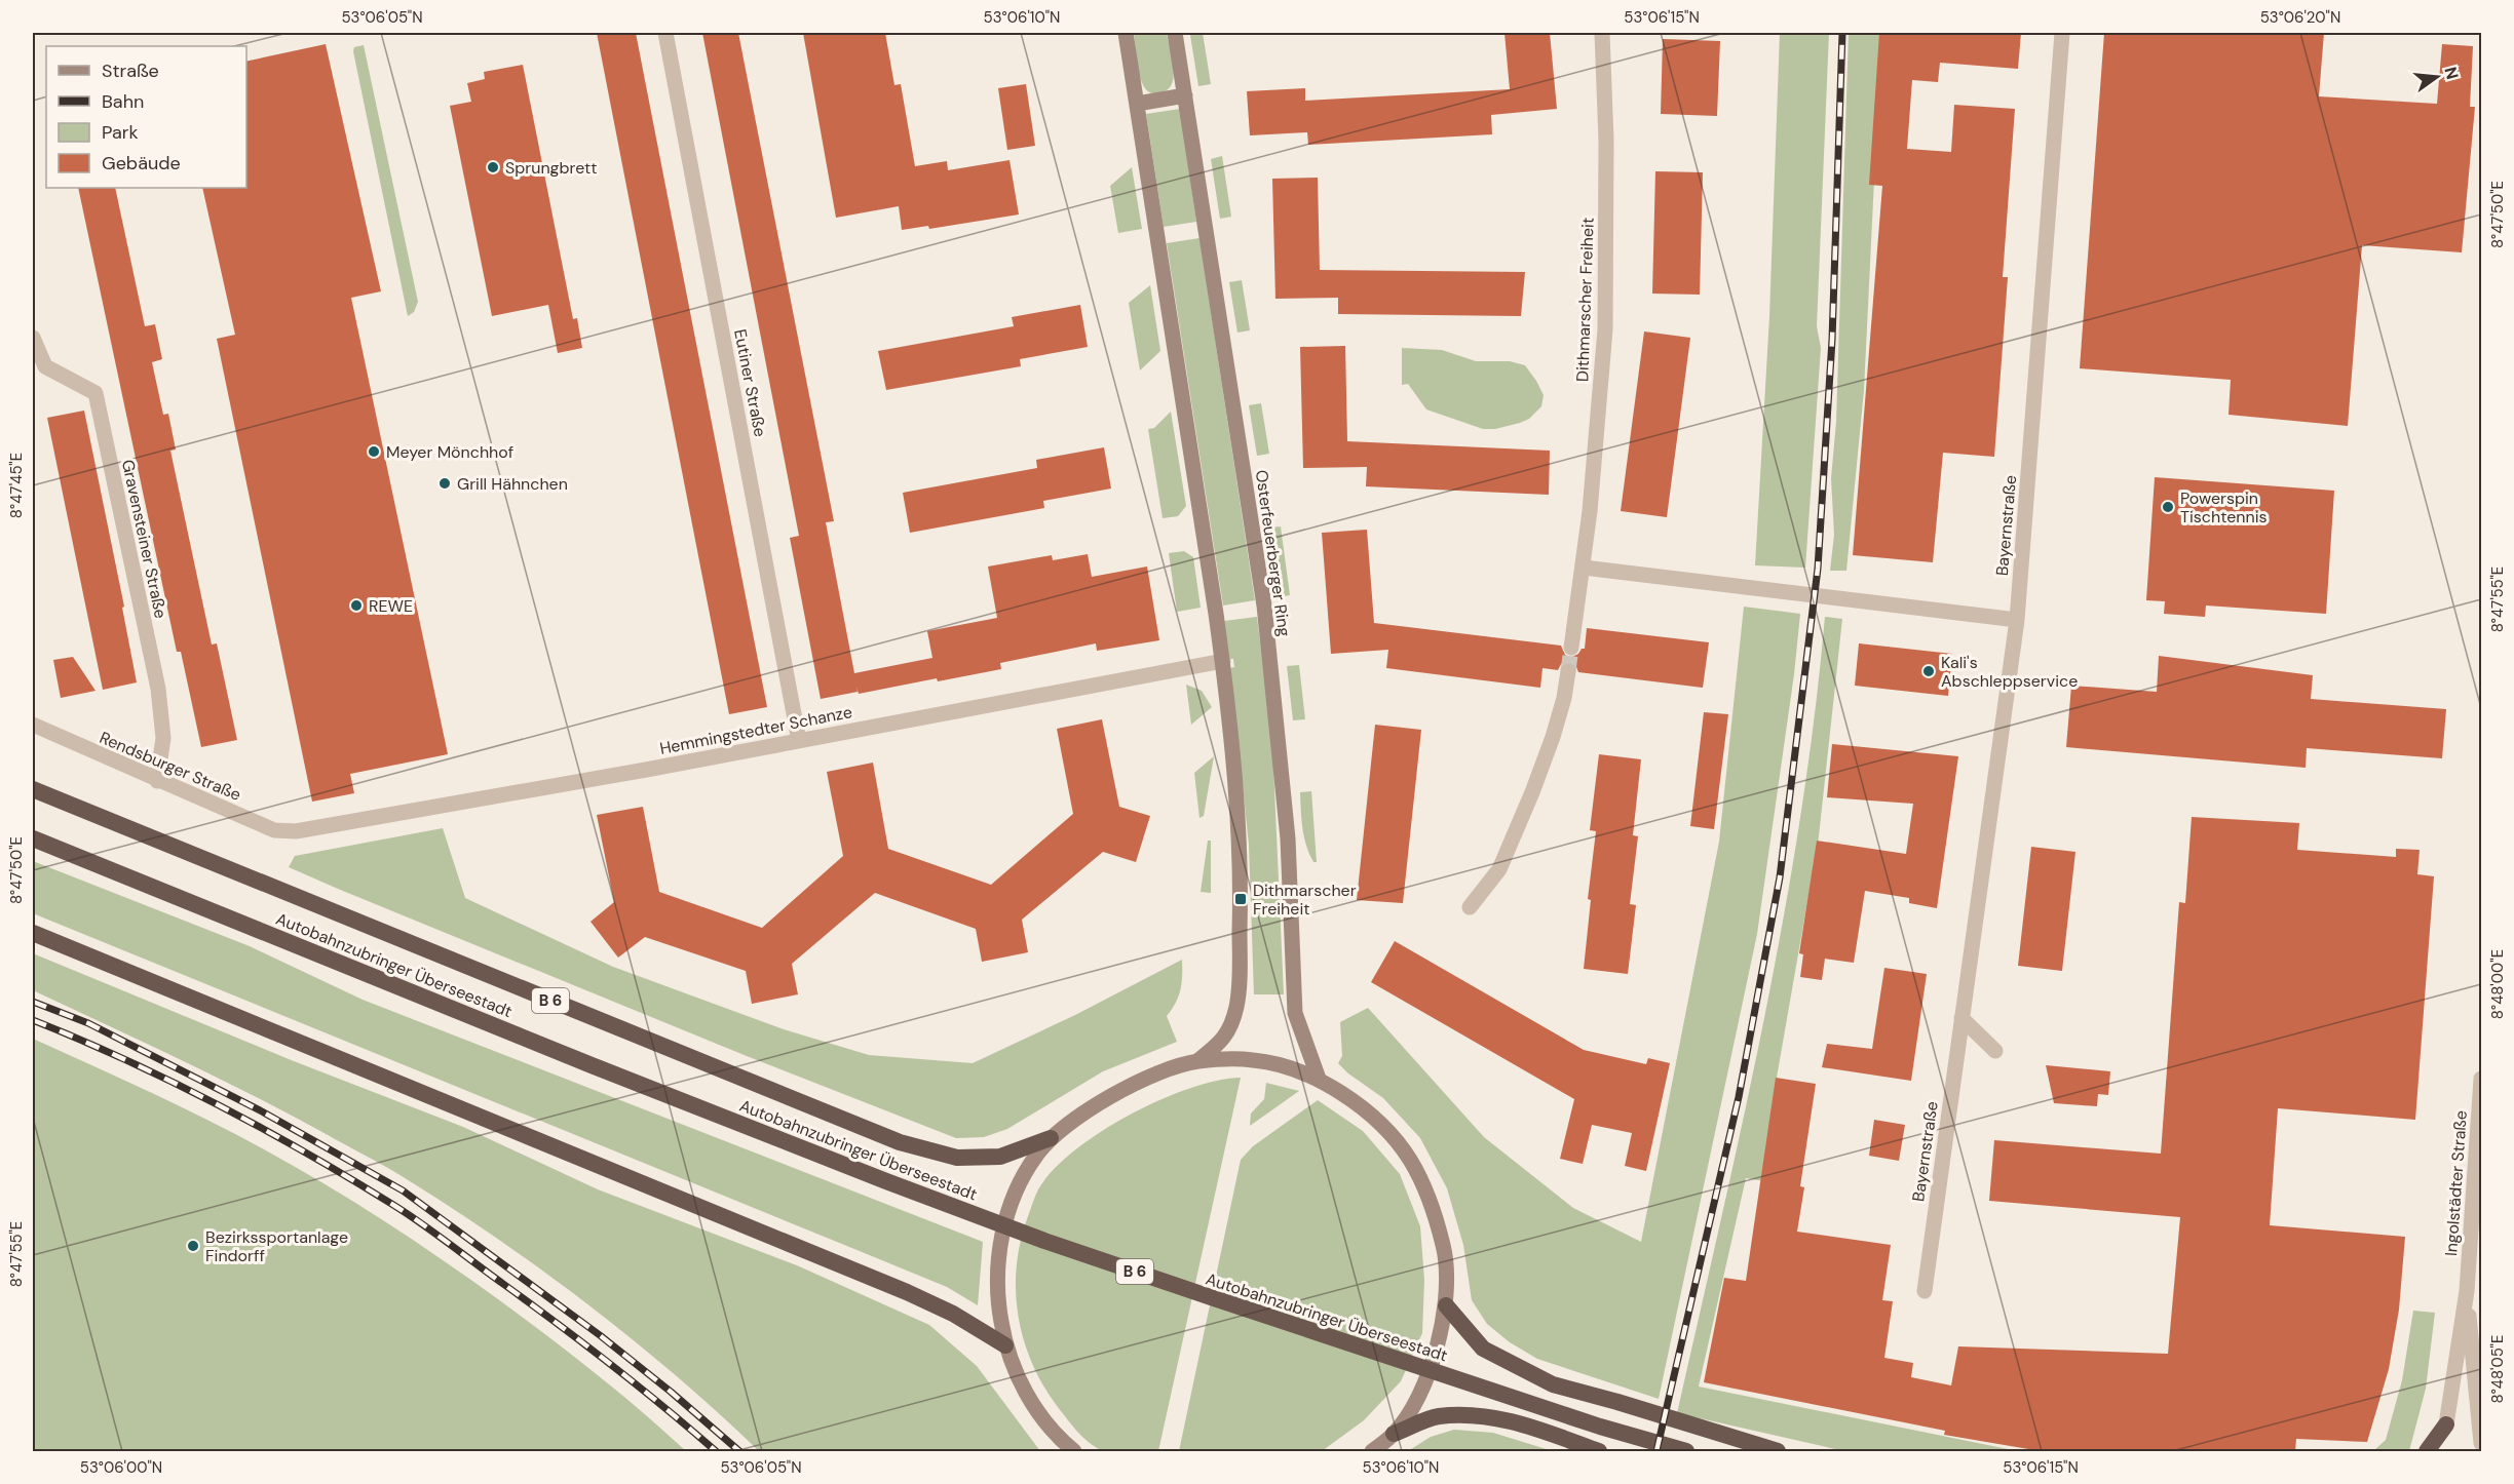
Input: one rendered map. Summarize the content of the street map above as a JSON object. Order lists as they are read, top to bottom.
{
  "streets": {
    "highway": ["Autobahnzubringer Überseestadt", "B 6"],
    "main road": ["Osterfeuerberger Ring"],
    "street": [
      "Dithmarscher Freiheit",
      "Eutiner Straße",
      "Bayernstraße",
      "Gravensteiner Straße",
      "Hemmingstedter Schanze",
      "Rendsburger Straße",
      "Ingolstädter Straße"
    ]
  },
  "crossings": [
    ["Eutiner Straße", "Hemmingstedter Schanze"],
    ["Gravensteiner Straße", "Rendsburger Straße"],
    ["Hemmingstedter Schanze", "Rendsburger Straße"]
  ],
  "places": {
    "other": [
      "Sprungbrett",
      "Meyer Mönchhof",
      "Grill Hähnchen",
      "Powerspin Tischtennis",
      "REWE",
      "Kali's Abschleppservice",
      "Bezirkssportanlage Findorff"
    ],
    "transit": ["Dithmarscher Freiheit"]
  },
  "legend": [
    "Straße",
    "Bahn",
    "Park",
    "Gebäude"
  ],
  "north": "right",
  "coordinates": [
    "53°06'05\"N",
    "53°06'10\"N",
    "53°06'15\"N",
    "53°06'20\"N",
    "8°47'50\"E",
    "8°47'45\"E",
    "8°47'55\"E",
    "8°48'00\"E",
    "8°48'05\"E",
    "53°06'00\"N"
  ]
}
